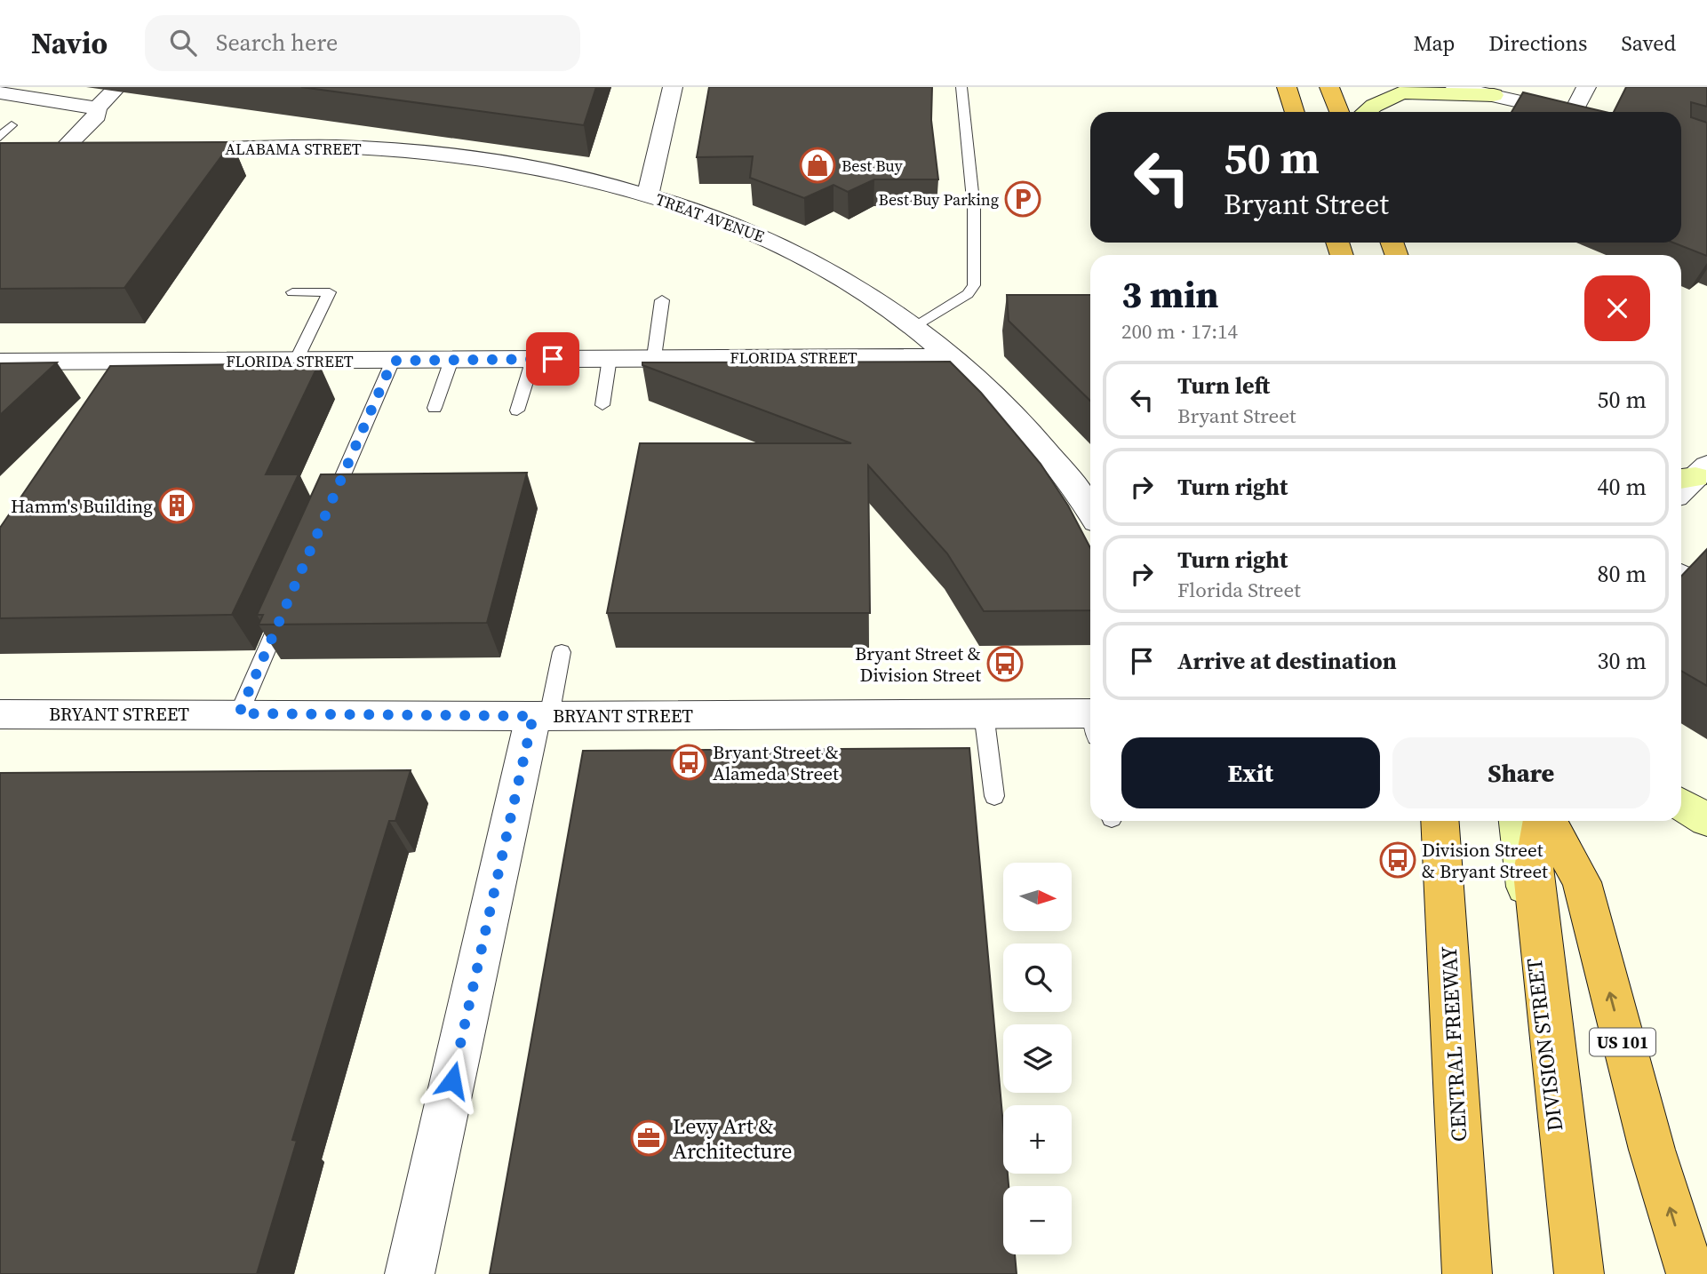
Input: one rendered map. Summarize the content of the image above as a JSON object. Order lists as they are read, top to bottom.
{
  "streets": {
    "highway": ["US 101"],
    "main road": ["DIVISION STREET"],
    "street": [
      "ALABAMA STREET",
      "TREAT AVENUE",
      "FLORIDA STREET",
      "BRYANT STREET"
    ]
  },
  "crossings": [
    ["ALABAMA STREET", "TREAT AVENUE"],
    ["TREAT AVENUE", "FLORIDA STREET"]
  ],
  "places": {
    "shop": ["Best Buy"],
    "parking": ["Best Buy Parking"],
    "building": ["Hamm's Building"],
    "bus stop": ["Bryant Street & Division Street", "Bryant Street & Alameda Street", "Division Street & Bryant Street"],
    "office": ["Levy Art & Architecture"]
  },
  "north": "right",
  "page": {
    "header": "Navio",
    "search": "Search here",
    "nav": ["Map", "Directions", "Saved"],
    "turn": ["50 m", "Bryant Street"],
    "heading": ["3 min", "200 m · 17:14"],
    "list": [
      {
        "name": "Turn left",
        "note": "Bryant Street",
        "value": "50 m"
      },
      {
        "name": "Turn right",
        "value": "40 m"
      },
      {
        "name": "Turn right",
        "note": "Florida Street",
        "value": "80 m"
      },
      {
        "name": "Arrive at destination",
        "value": "30 m"
      }
    ],
    "buttons": ["Exit", "Share"],
    "map_buttons": ["+", "−"]
  }
}
